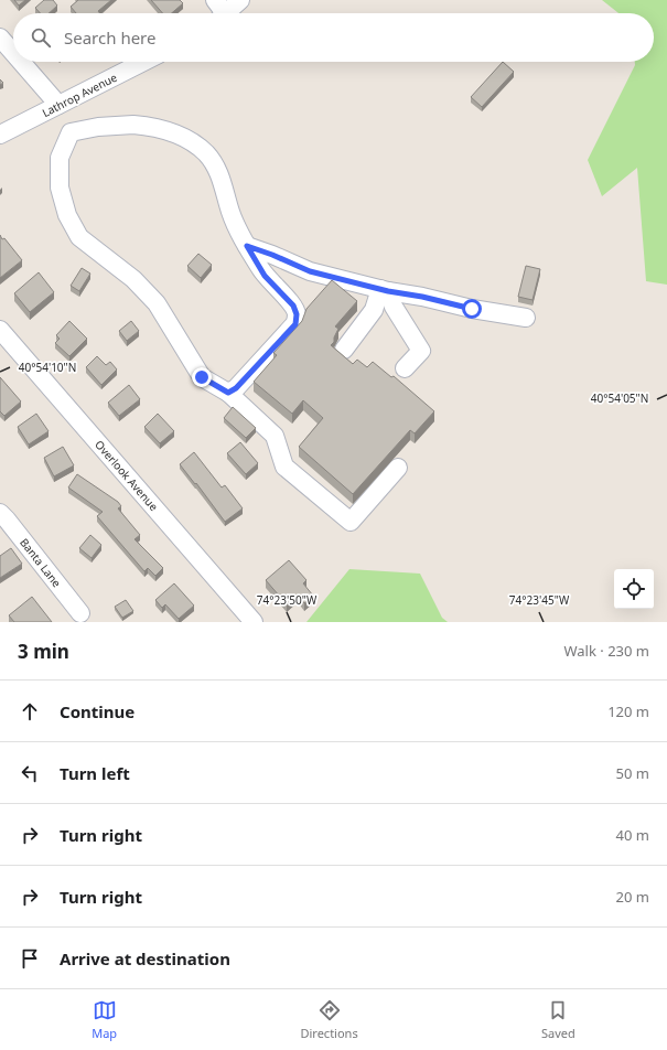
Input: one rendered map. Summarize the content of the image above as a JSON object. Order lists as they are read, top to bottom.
{
  "streets": {
    "street": ["Lathrop Avenue", "Overlook Avenue", "Banta Lane"]
  },
  "page": {
    "search": "Search here",
    "heading": ["3 min", "Walk · 230 m"],
    "list": [
      ["Continue", "120 m"],
      ["Turn left", "50 m"],
      ["Turn right", "40 m"],
      ["Turn right", "20 m"],
      "Arrive at destination"
    ],
    "nav": ["Map", "Directions", "Saved"]
  },
  "coordinates": [
    "40°54'10\"N",
    "40°54'05\"N",
    "74°23'50\"W",
    "74°23'45\"W"
  ]
}
